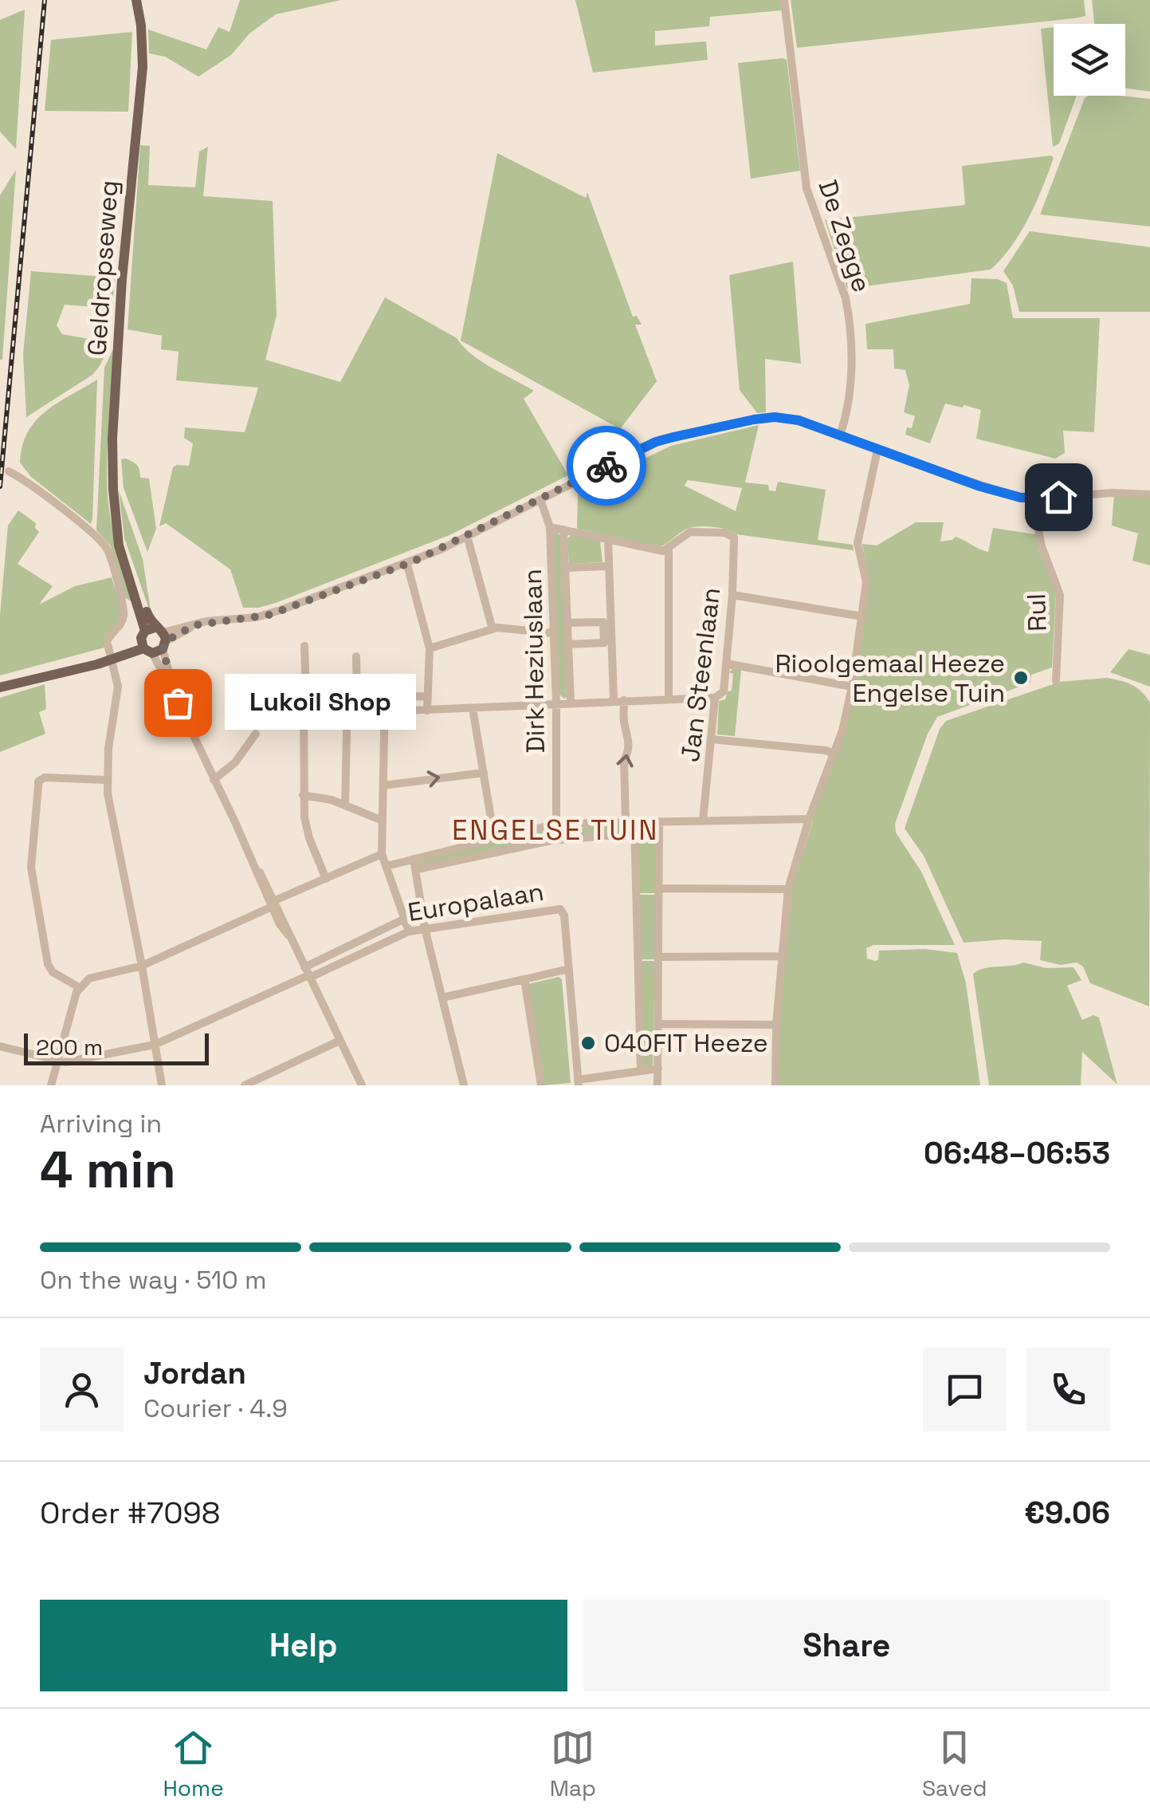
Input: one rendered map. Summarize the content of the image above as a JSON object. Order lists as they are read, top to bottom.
{
  "streets": {
    "main road": ["Geldropseweg"],
    "street": [
      "De Zegge",
      "Rul",
      "Dirk Heziuslaan",
      "Jan Steenlaan",
      "Europalaan"
    ]
  },
  "crossings": [
    ["Geldropseweg", "Europalaan"]
  ],
  "districts": ["ENGELSE TUIN"],
  "places": ["Rioolgemaal Heeze Engelse Tuin", "Lukoil Shop", "040FIT Heeze"],
  "scale_bar": "200 m",
  "page": {
    "bubble": "Lukoil Shop",
    "scale": "200 m",
    "heading": ["4 min", "Arriving in", "06:48–06:53"],
    "panel": [
      "Jordan",
      "Courier · 4.9",
      "Order #7098",
      "€9.06"
    ],
    "bar": "On the way · 510 m",
    "buttons": ["Help", "Share"],
    "tabs": ["Home", "Map", "Saved"]
  }
}
